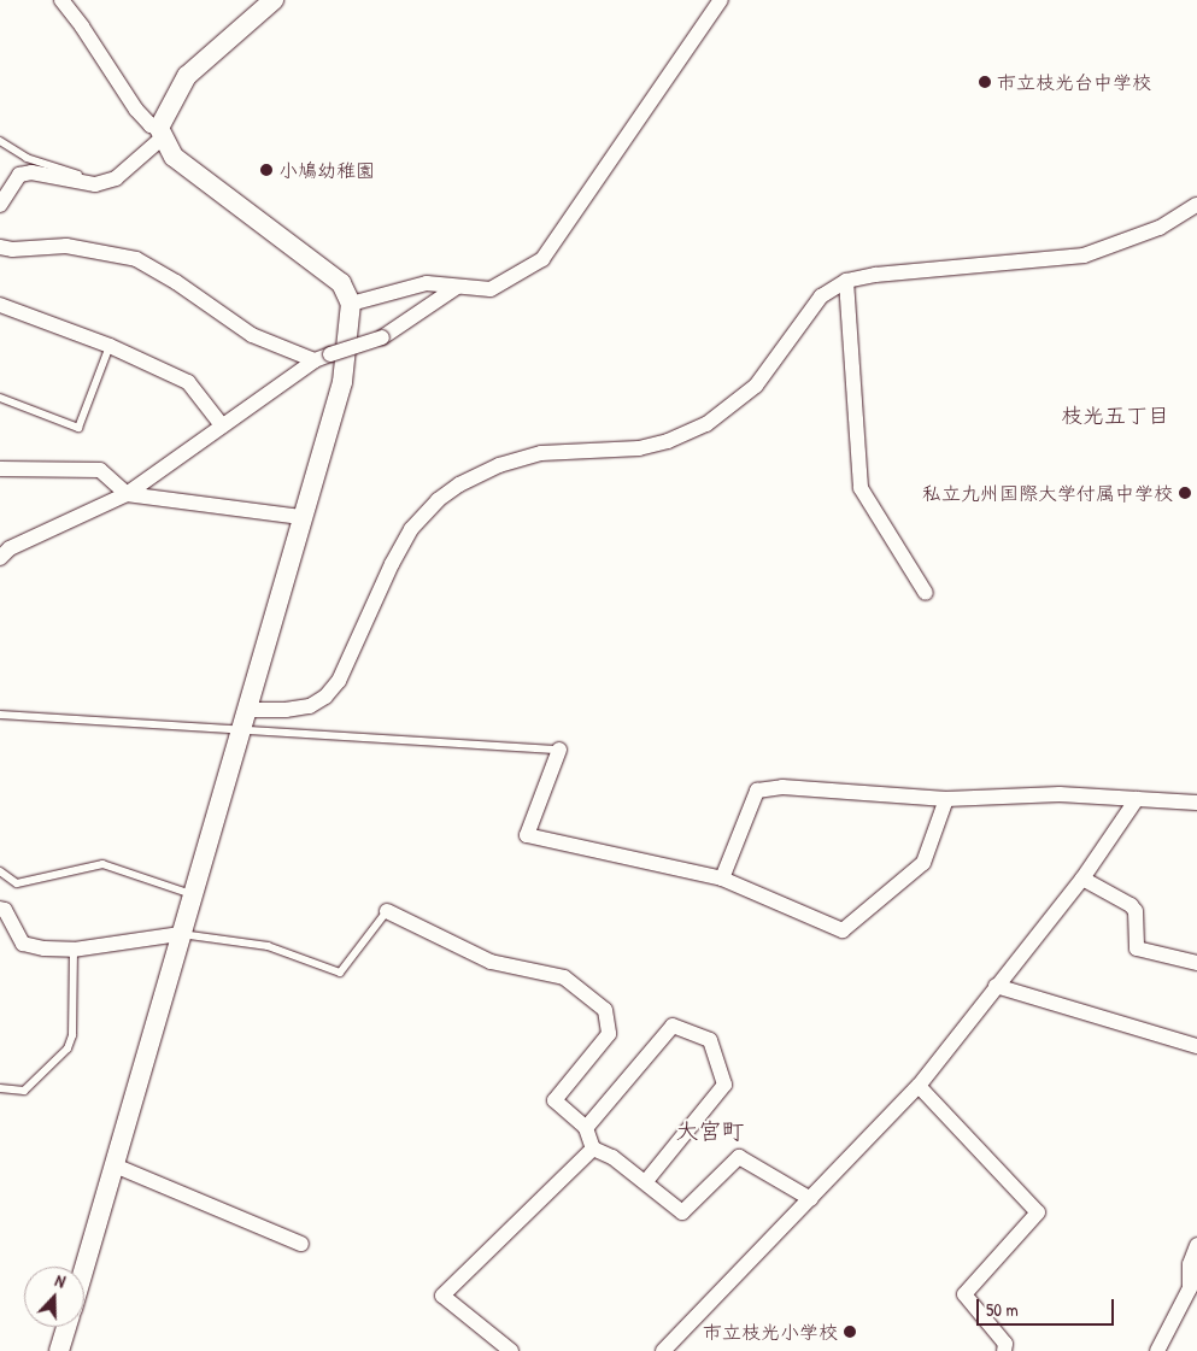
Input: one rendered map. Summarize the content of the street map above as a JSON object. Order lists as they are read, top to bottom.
{
  "districts": ["枝光五丁目", "大宮町"],
  "places": [
    "市立枝光台中学校",
    "小鳩幼稚園",
    "私立九州国際大学付属中学校",
    "市立枝光小学校"
  ],
  "scale_bar": "50 m",
  "north": "top"
}
